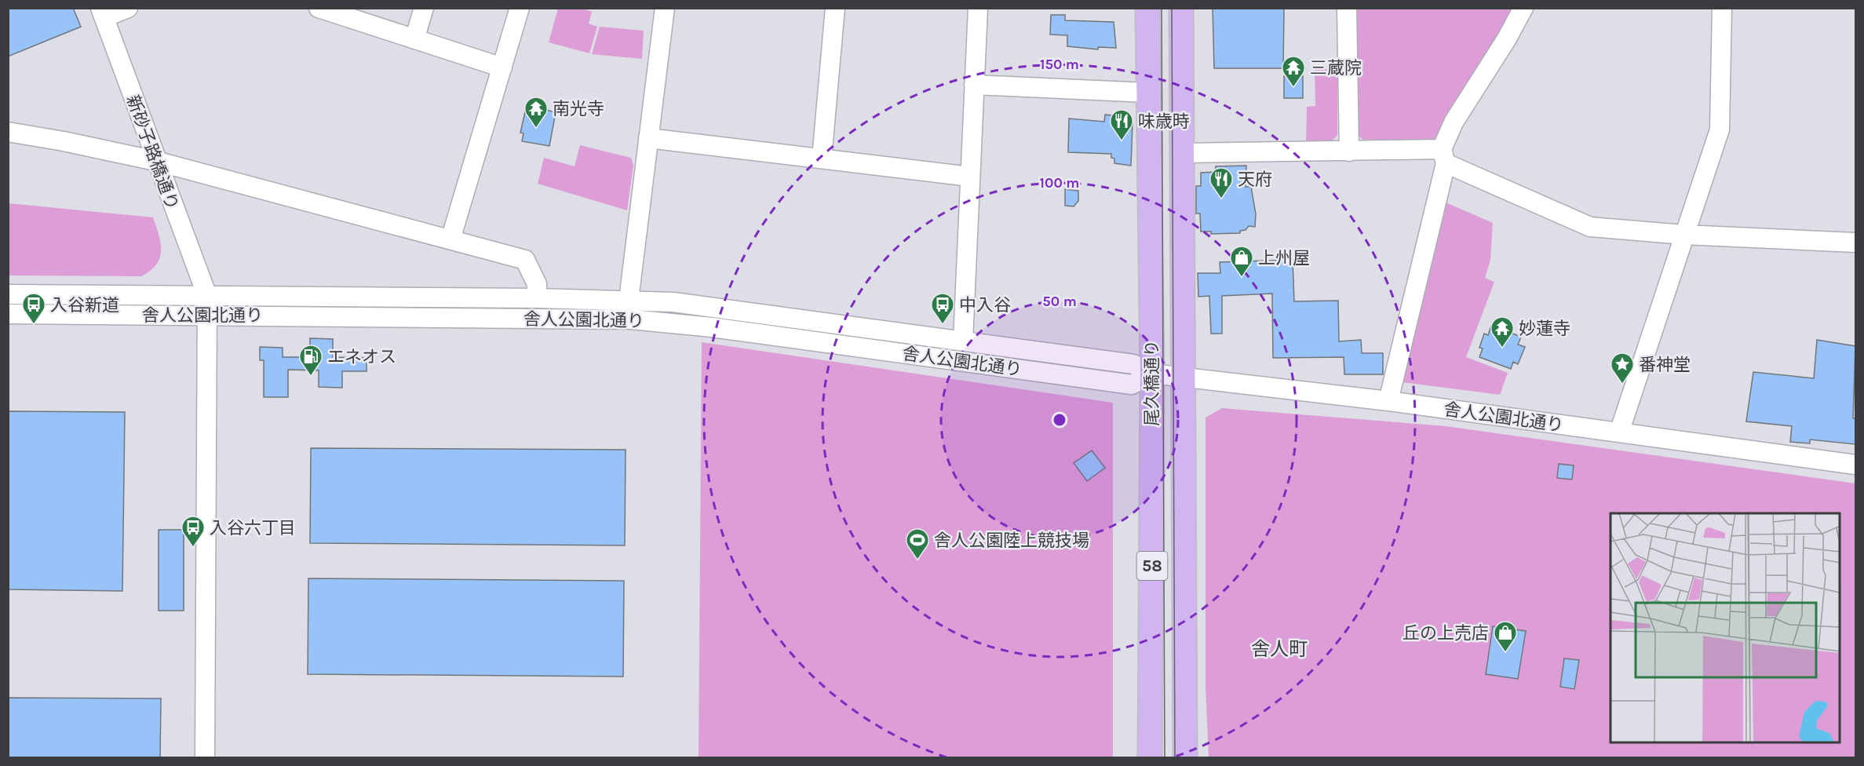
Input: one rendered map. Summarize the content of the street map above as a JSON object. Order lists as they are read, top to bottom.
{
  "streets": {
    "main road": ["尾久橋通り", "58"],
    "street": ["新砂子路橋通り", "舎人公園北通り"]
  },
  "crossings": [
    ["新砂子路橋通り", "舎人公園北通り"],
    ["舎人公園北通り", "尾久橋通り"]
  ],
  "districts": ["舎人町"],
  "places": {
    "temple": ["三蔵院", "南光寺", "妙蓮寺"],
    "restaurant": ["味歳時", "天府"],
    "shop": ["上州屋", "丘の上売店"],
    "bus stop": ["入谷新道", "中入谷", "入谷六丁目"],
    "fuel station": ["エネオス"],
    "place": ["番神堂"],
    "sports": ["舎人公園陸上競技場"]
  },
  "rings": ["150 m", "100 m", "50 m"]
}
